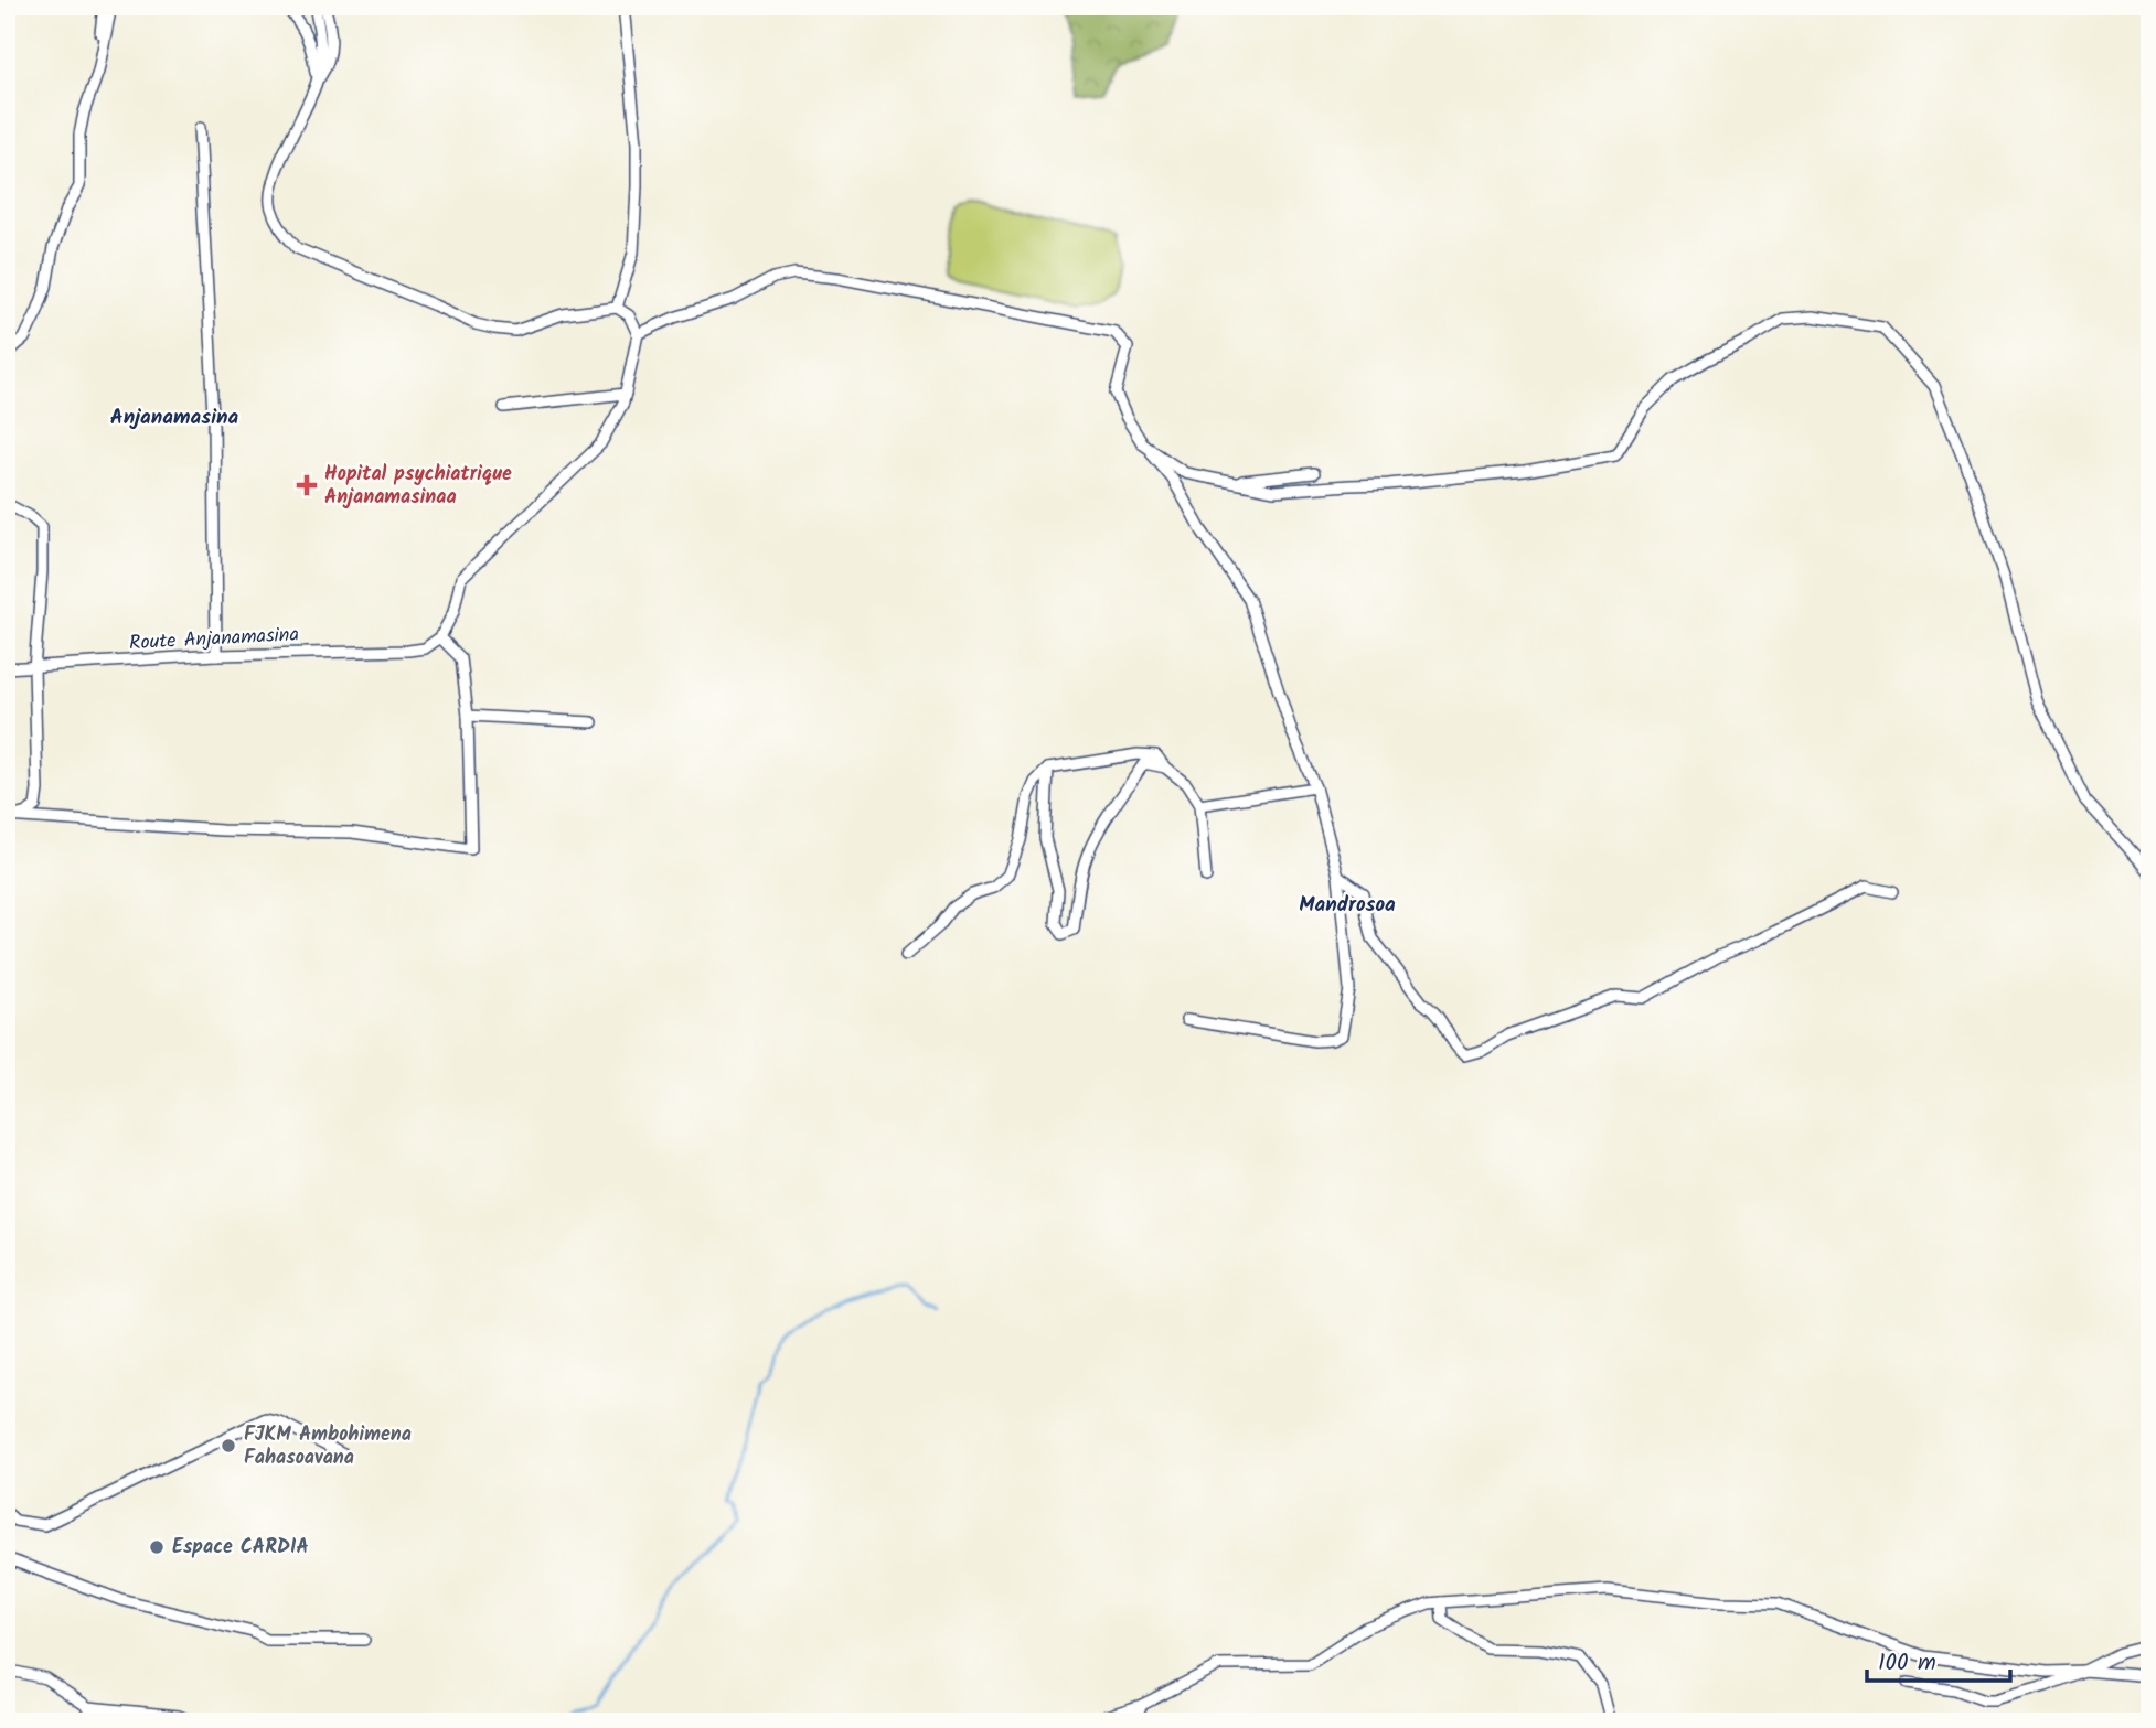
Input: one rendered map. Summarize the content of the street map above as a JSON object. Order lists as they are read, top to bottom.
{
  "streets": {
    "street": ["Route Anjanamasina"]
  },
  "districts": ["Anjanamasina", "Mandrosoa"],
  "places": {
    "health": ["Hopital psychiatrique Anjanamasinaa"],
    "other": ["FJKM Ambohimena Fahasoavana", "Espace CARDIA"]
  },
  "scale_bar": "100 m"
}
